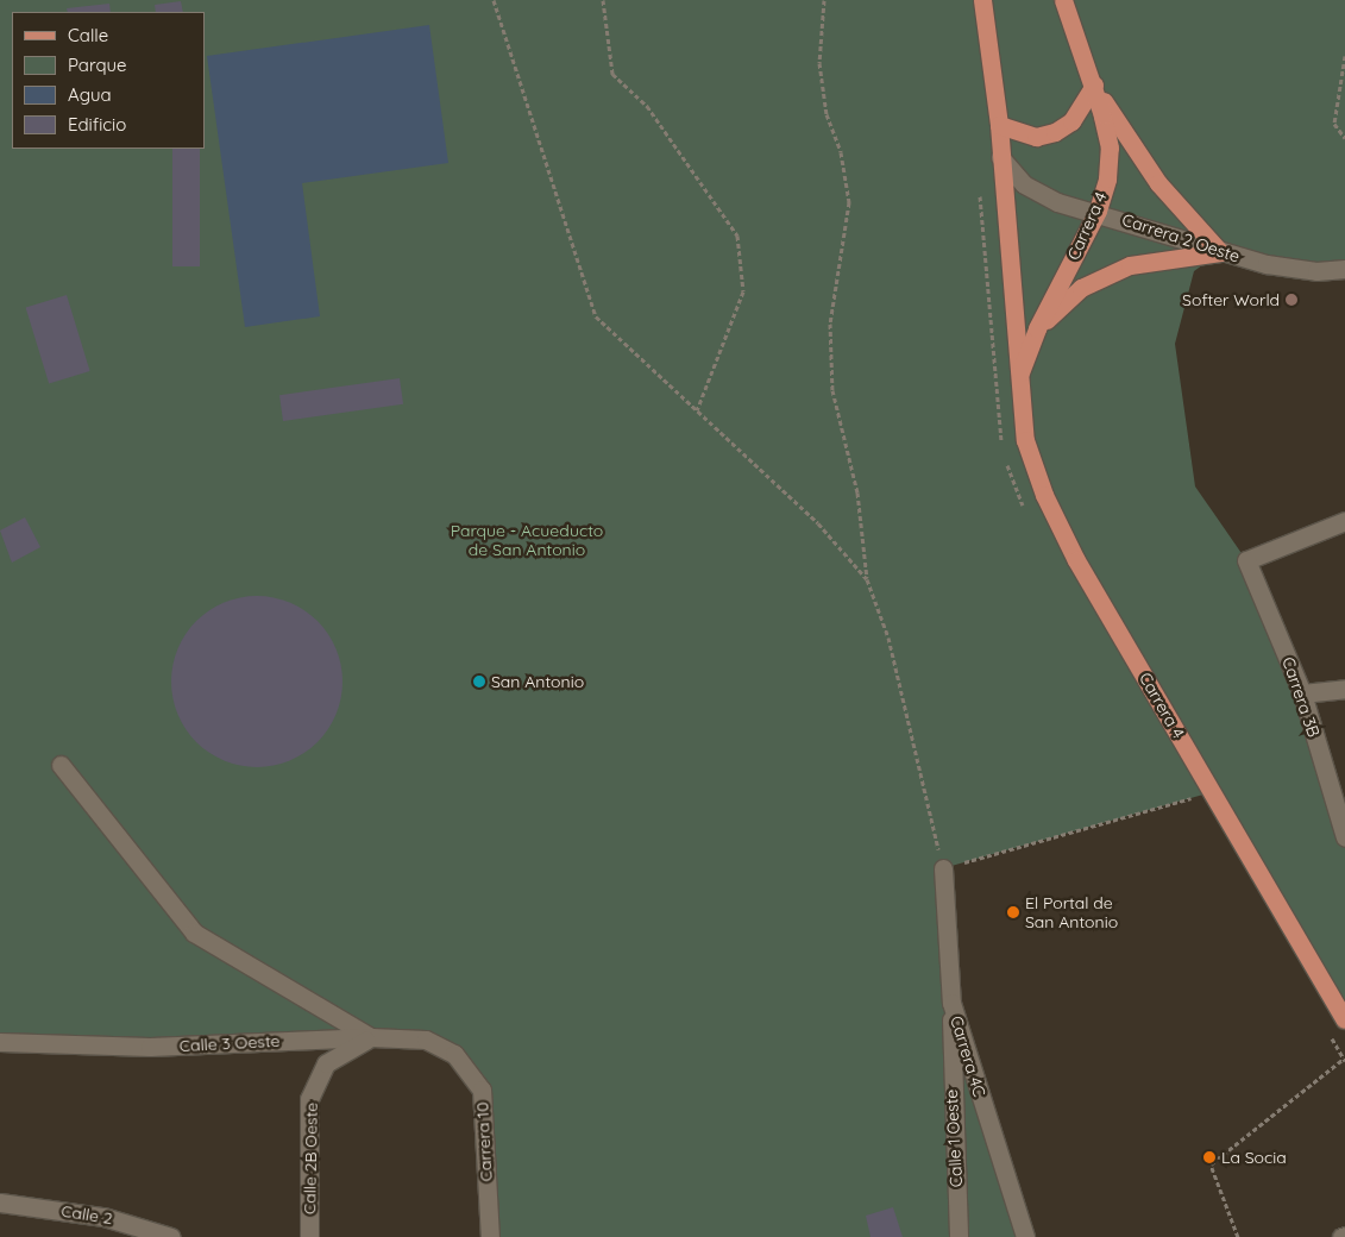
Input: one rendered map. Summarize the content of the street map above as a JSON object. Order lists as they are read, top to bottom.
{
  "streets": {
    "main road": ["Carrera 4"],
    "street": [
      "Carrera 2 Oeste",
      "Carrera 3B",
      "Calle 3 Oeste",
      "Carrera 4C",
      "Calle 1 Oeste",
      "Carrera 10",
      "Calle 2B Oeste",
      "Calle 2"
    ]
  },
  "crossings": [
    ["Carrera 4", "Carrera 2 Oeste"],
    ["Calle 3 Oeste", "Carrera 10"],
    ["Calle 3 Oeste", "Calle 2B Oeste"],
    ["Carrera 4C", "Calle 1 Oeste"]
  ],
  "parks": ["Parque - Acueducto de San Antonio"],
  "places": [
    "Softer World",
    "San Antonio",
    "El Portal de San Antonio",
    "La Socia"
  ],
  "legend": [
    "Calle",
    "Parque",
    "Agua",
    "Edificio"
  ]
}
